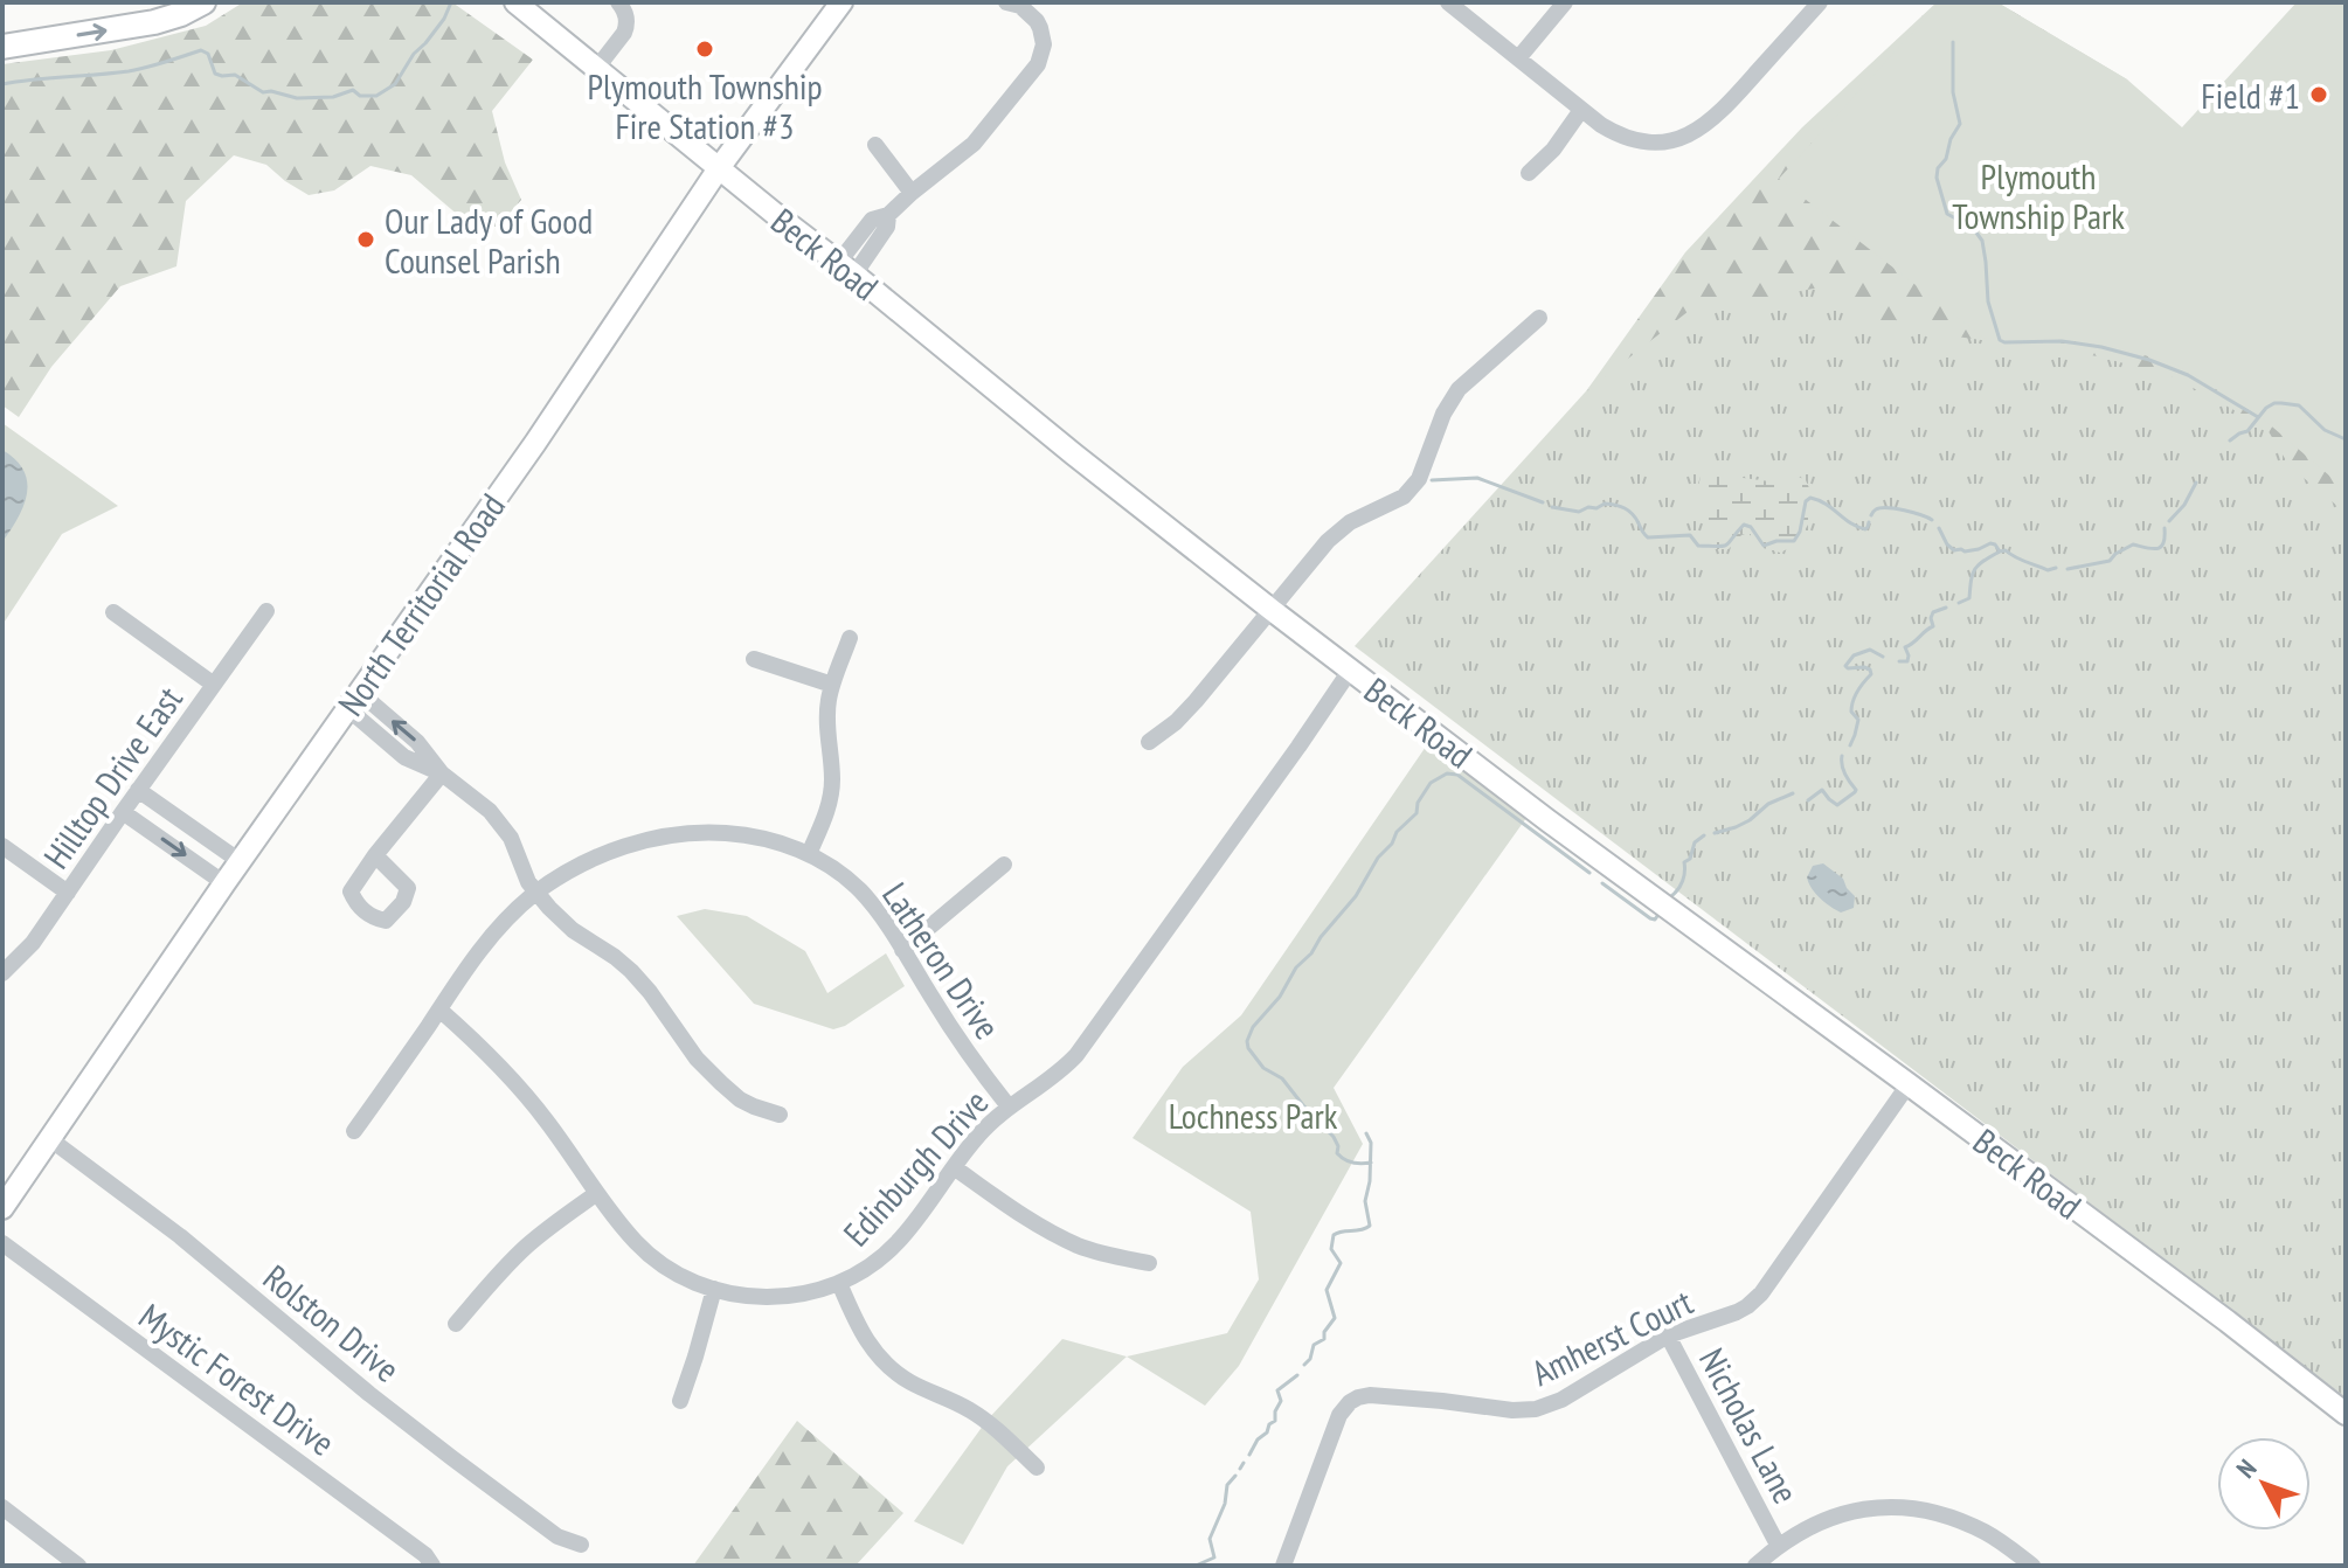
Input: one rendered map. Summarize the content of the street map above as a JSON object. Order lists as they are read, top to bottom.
{
  "streets": {
    "main road": ["Beck Road", "North Territorial Road"],
    "street": [
      "Hilltop Drive East",
      "Latheron Drive",
      "Edinburgh Drive",
      "Rolston Drive",
      "Amherst Court",
      "Mystic Forest Drive",
      "Nicholas Lane"
    ]
  },
  "crossings": [
    ["Beck Road", "North Territorial Road"],
    ["Beck Road", "Edinburgh Drive"],
    ["Beck Road", "Amherst Court"],
    ["North Territorial Road", "Rolston Drive"],
    ["Latheron Drive", "Edinburgh Drive"],
    ["Amherst Court", "Nicholas Lane"]
  ],
  "parks": ["Plymouth Township Park", "Lochness Park"],
  "places": ["Plymouth Township Fire Station #3", "Field #1", "Our Lady of Good Counsel Parish"],
  "north": "top left"
}
